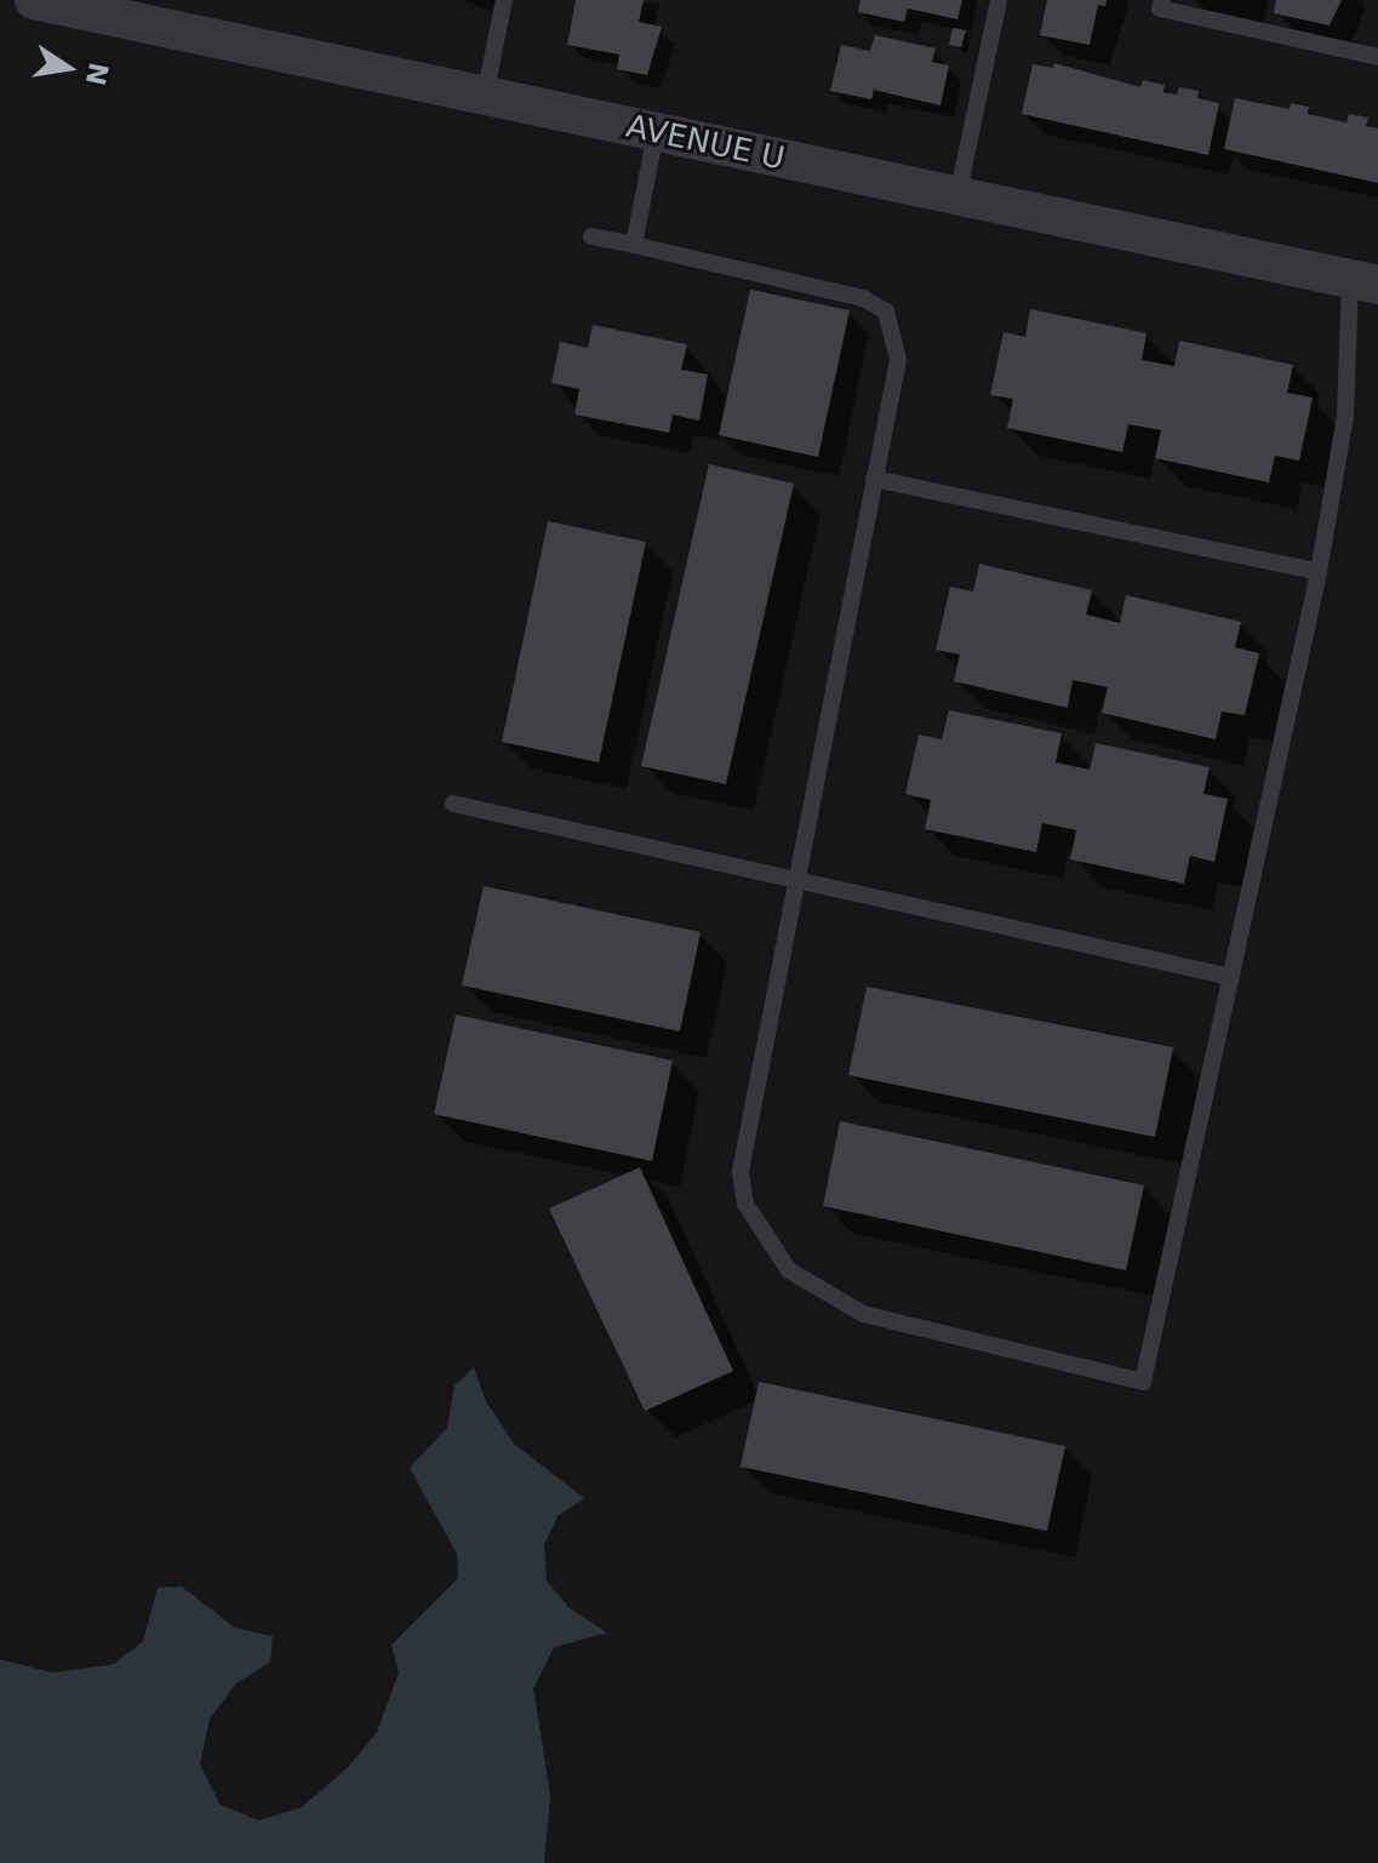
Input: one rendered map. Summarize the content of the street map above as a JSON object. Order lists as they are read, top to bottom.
{
  "streets": {
    "street": ["AVENUE U"]
  },
  "north": "right"
}
